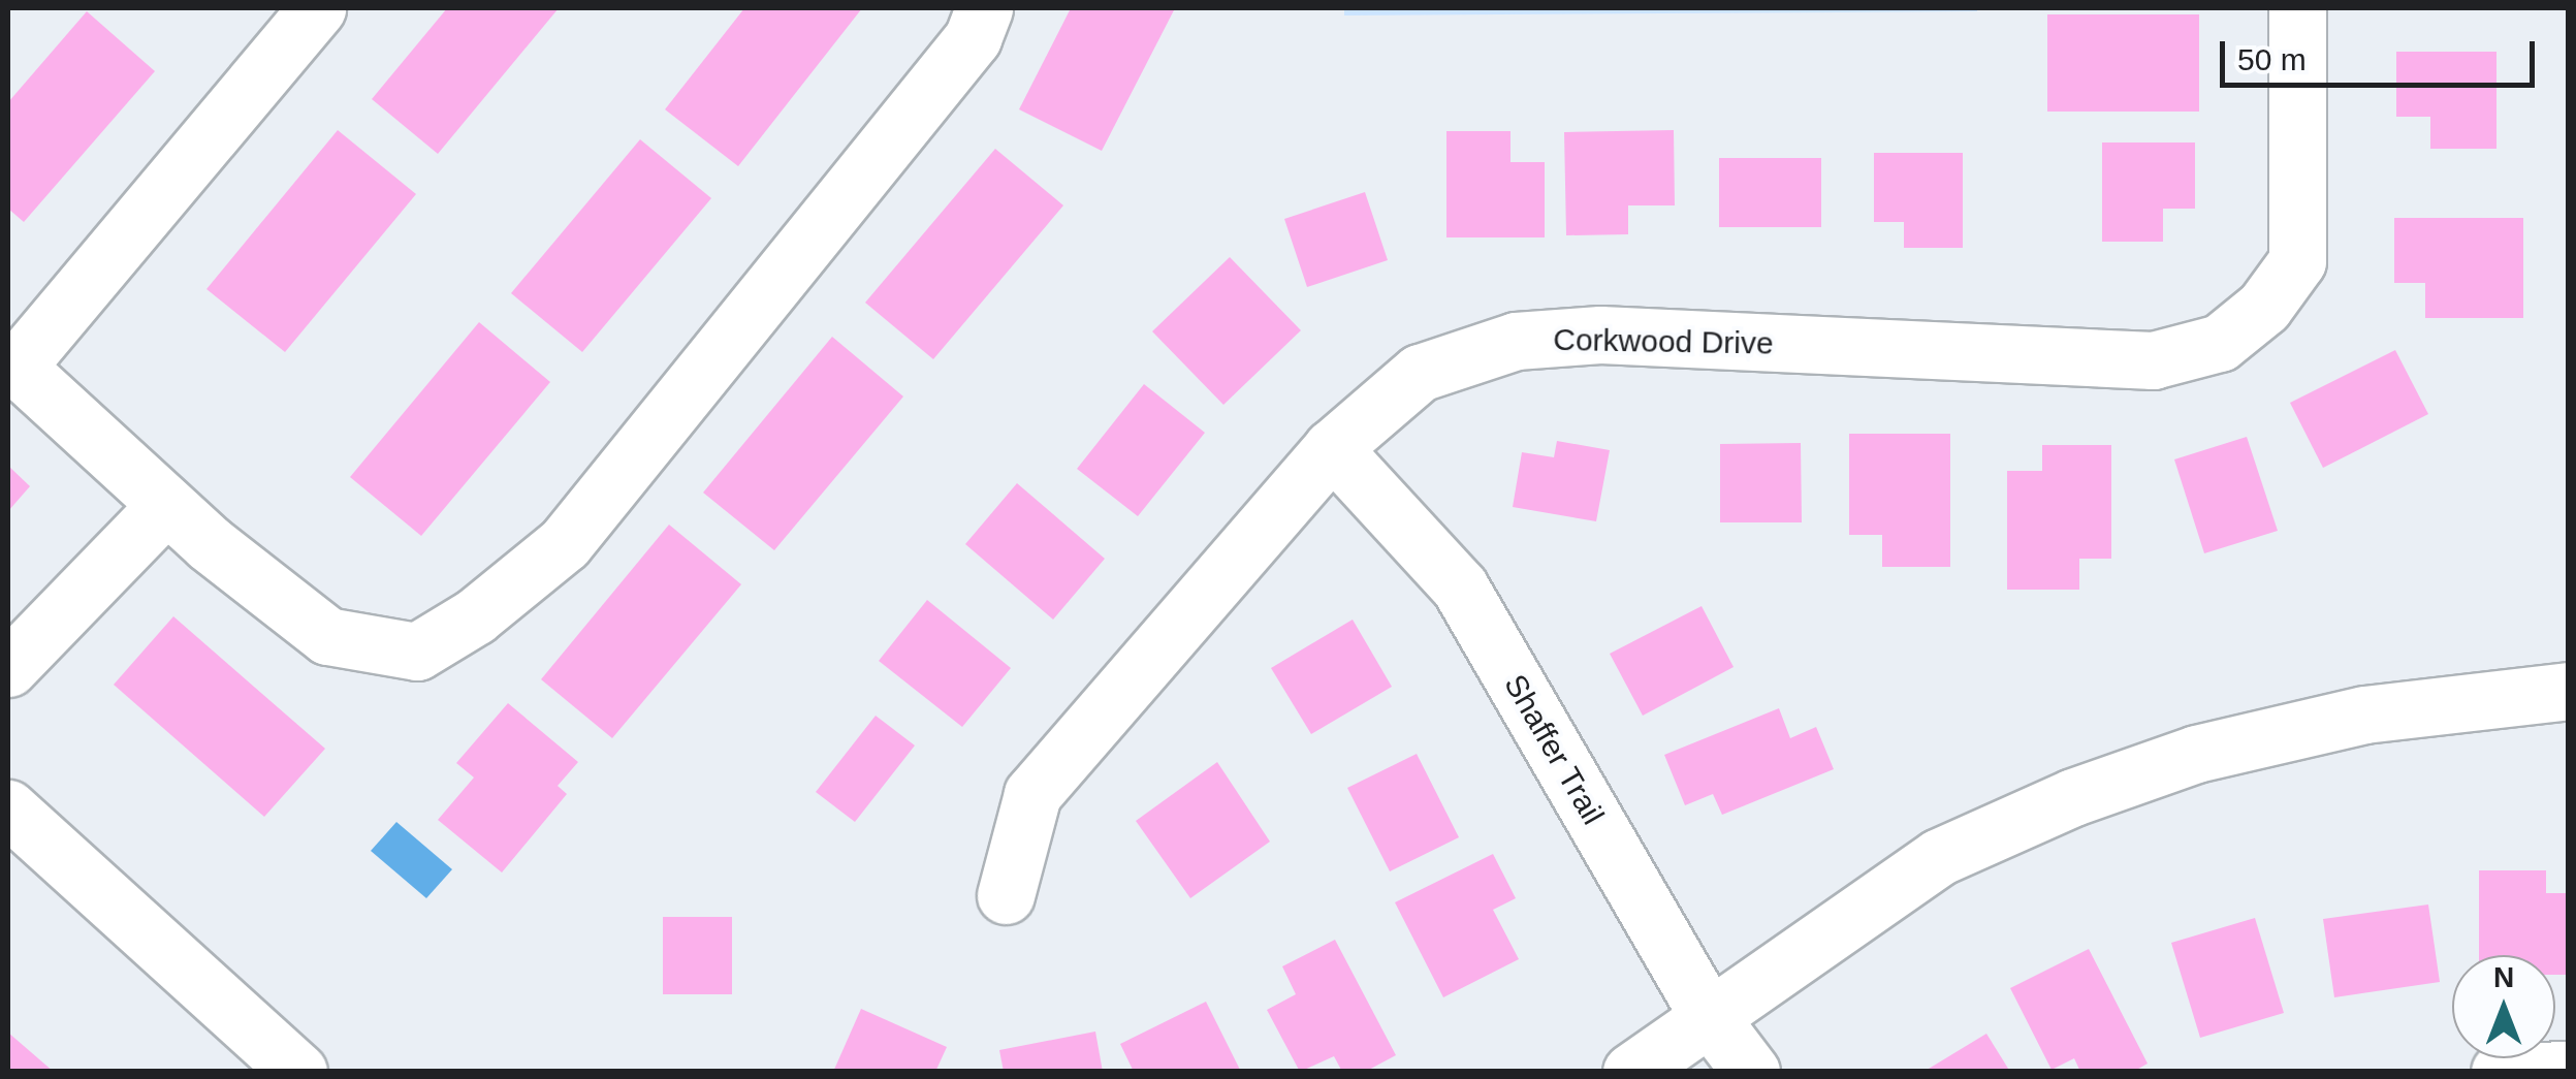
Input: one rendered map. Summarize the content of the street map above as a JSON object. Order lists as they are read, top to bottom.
{
  "streets": {
    "street": ["Corkwood Drive", "Shaffer Trail"]
  },
  "crossings": [
    ["Corkwood Drive", "Shaffer Trail"]
  ],
  "scale_bar": "50 m",
  "north": "top"
}
